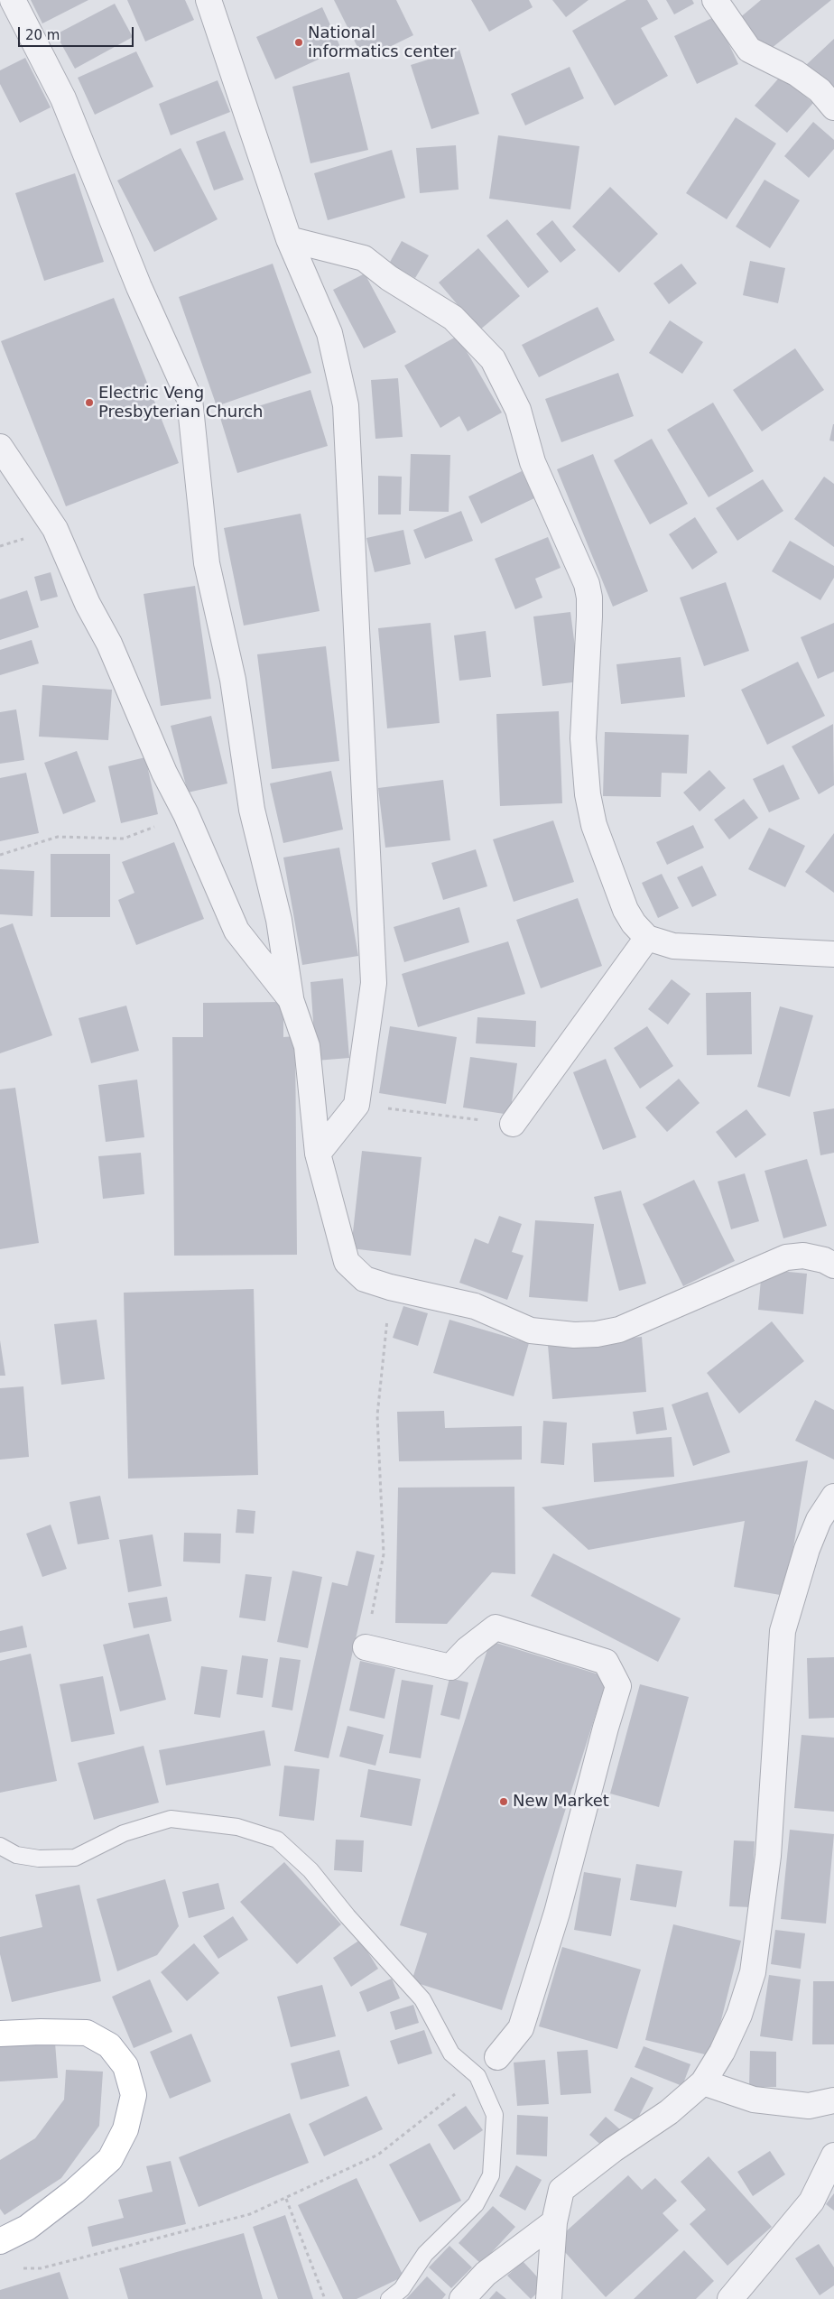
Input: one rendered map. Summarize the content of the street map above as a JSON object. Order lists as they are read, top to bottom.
{
  "places": ["National informatics center", "Electric Veng Presbyterian Church", "New Market"],
  "scale_bar": "20 m"
}
